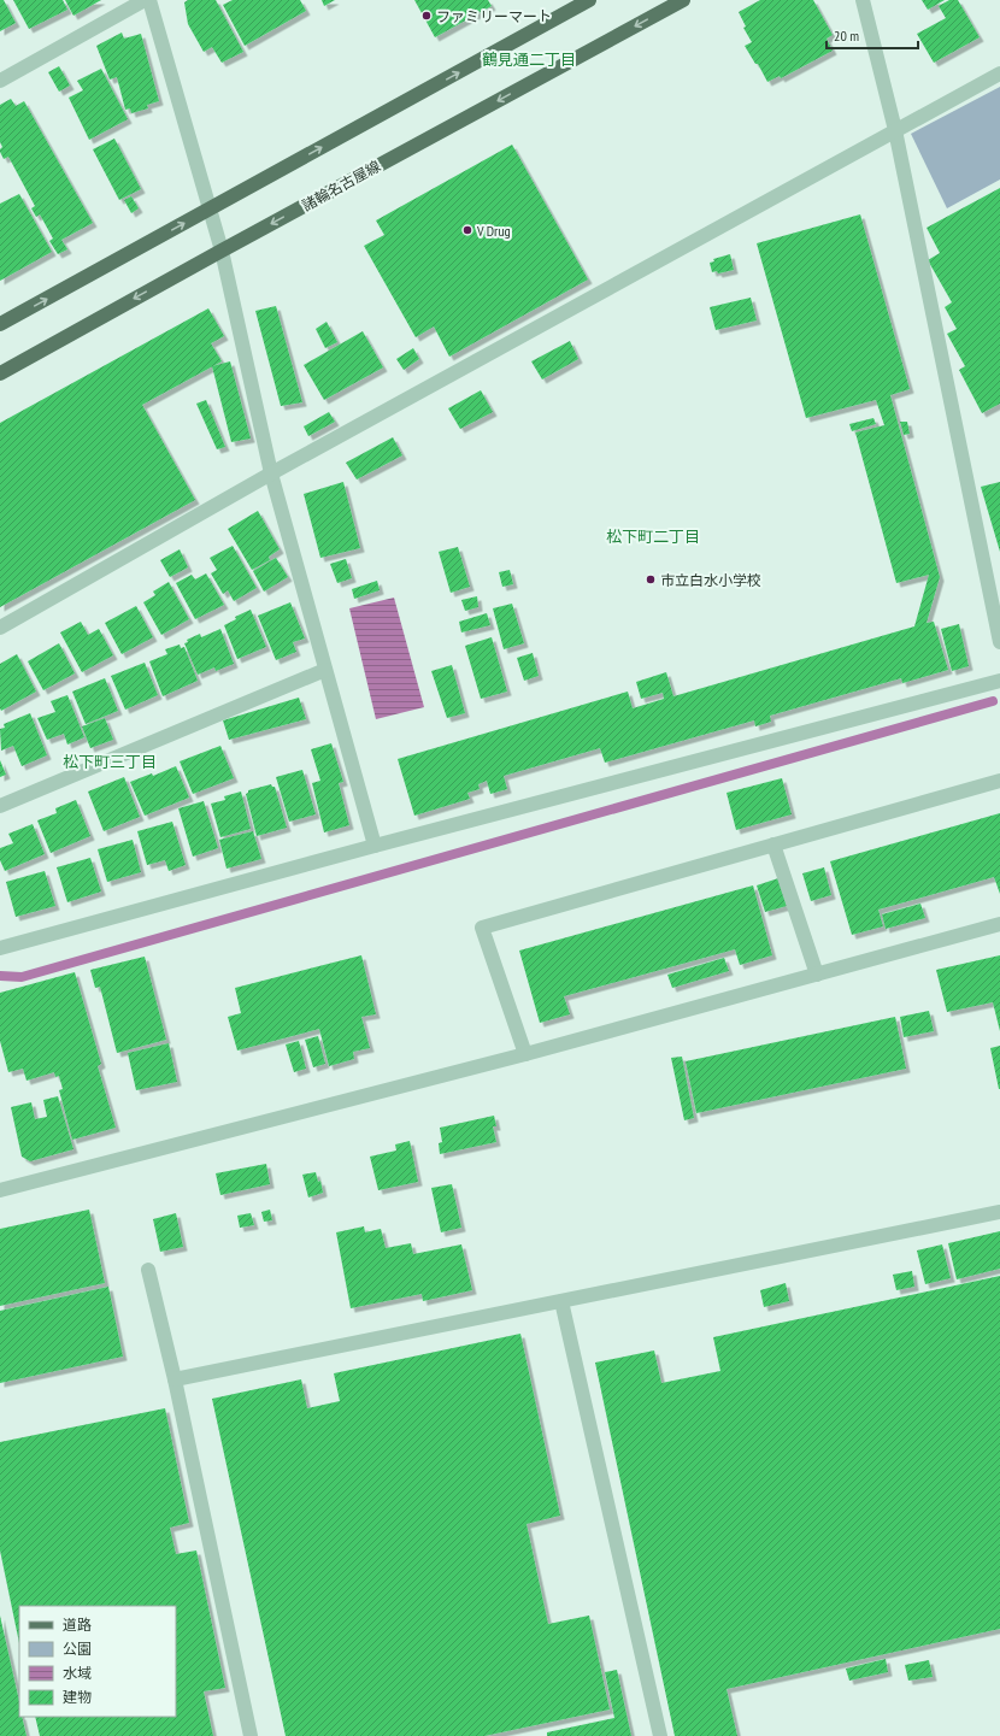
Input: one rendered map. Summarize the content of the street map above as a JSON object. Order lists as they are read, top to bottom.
{
  "streets": {
    "main road": ["諸輪名古屋線"]
  },
  "districts": ["鶴見通二丁目", "松下町二丁目", "松下町三丁目"],
  "places": ["ファミリーマート", "V Drug", "市立白水小学校"],
  "legend": [
    "道路",
    "公園",
    "水域",
    "建物"
  ],
  "scale_bar": "20 m"
}
